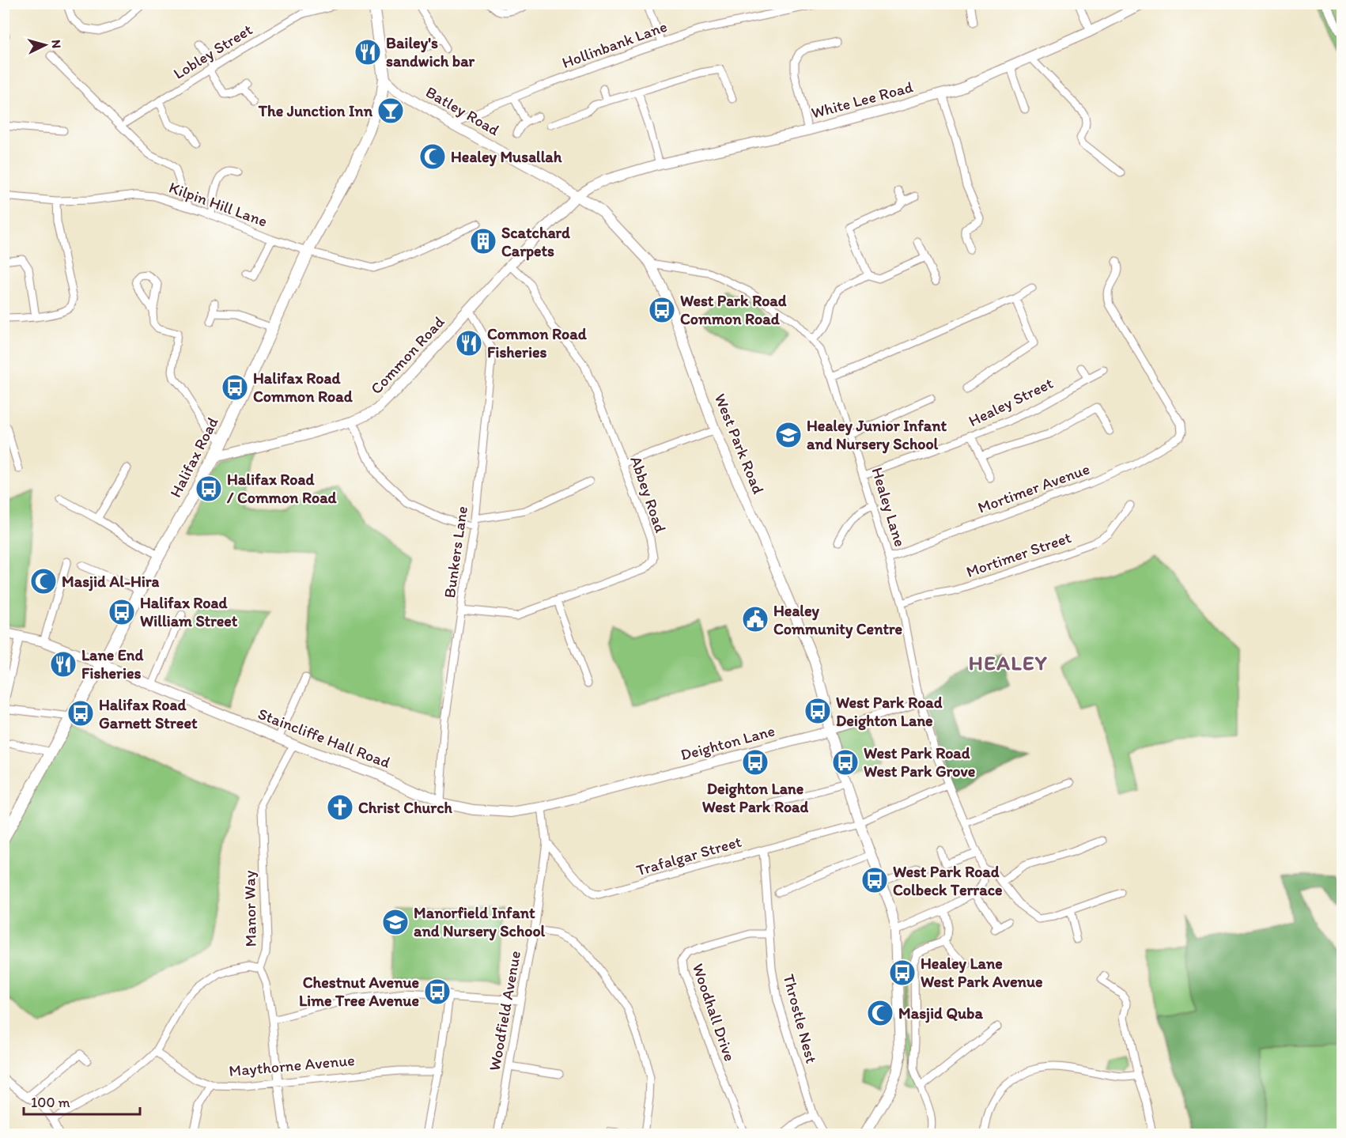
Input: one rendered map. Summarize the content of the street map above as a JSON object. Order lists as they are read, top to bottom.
{
  "streets": {
    "main road": [
      "White Lee Road",
      "Batley Road",
      "Common Road",
      "West Park Road",
      "Halifax Road",
      "Staincliffe Hall Road",
      "Deighton Lane"
    ],
    "street": [
      "Hollinbank Lane",
      "Lobley Street",
      "Kilpin Hill Lane",
      "Healey Street",
      "Mortimer Avenue",
      "Abbey Road",
      "Healey Lane",
      "Bunkers Lane",
      "Mortimer Street",
      "Trafalgar Street",
      "Manor Way",
      "Woodfield Avenue",
      "Woodhall Drive",
      "Throstle Nest",
      "Maythorne Avenue"
    ]
  },
  "crossings": [
    ["Hollinbank Lane", "Batley Road"],
    ["White Lee Road", "Batley Road"],
    ["White Lee Road", "Common Road"],
    ["White Lee Road", "West Park Road"],
    ["Batley Road", "Common Road"],
    ["Batley Road", "West Park Road"],
    ["Batley Road", "Halifax Road"],
    ["Kilpin Hill Lane", "Halifax Road"],
    ["Common Road", "West Park Road"],
    ["Common Road", "Halifax Road"],
    ["Common Road", "Abbey Road"],
    ["Common Road", "Bunkers Lane"],
    ["Healey Street", "Healey Lane"],
    ["West Park Road", "Healey Lane"],
    ["West Park Road", "Deighton Lane"],
    ["Halifax Road", "Staincliffe Hall Road"],
    ["Mortimer Avenue", "Healey Lane"],
    ["Abbey Road", "Bunkers Lane"],
    ["Healey Lane", "Mortimer Street"],
    ["Healey Lane", "Deighton Lane"],
    ["Healey Lane", "Trafalgar Street"],
    ["Bunkers Lane", "Staincliffe Hall Road"],
    ["Staincliffe Hall Road", "Deighton Lane"],
    ["Staincliffe Hall Road", "Manor Way"],
    ["Staincliffe Hall Road", "Woodfield Avenue"],
    ["Deighton Lane", "Woodfield Avenue"],
    ["Trafalgar Street", "Woodfield Avenue"],
    ["Trafalgar Street", "Throstle Nest"],
    ["Manor Way", "Maythorne Avenue"],
    ["Woodhall Drive", "Throstle Nest"]
  ],
  "districts": ["HEALEY"],
  "places": {
    "restaurant": ["Bailey's sandwich bar", "Common Road Fisheries", "Lane End Fisheries"],
    "bar": ["The Junction Inn"],
    "mosque": ["Healey Musallah", "Masjid Al-Hira", "Masjid Quba"],
    "building": ["Scatchard Carpets"],
    "bus stop": [
      "West Park Road Common Road",
      "Halifax Road Common Road",
      "Halifax Road / Common Road",
      "Halifax Road William Street",
      "West Park Road Deighton Lane",
      "Halifax Road Garnett Street",
      "Deighton Lane West Park Road",
      "West Park Road West Park Grove",
      "West Park Road Colbeck Terrace",
      "Healey Lane West Park Avenue",
      "Chestnut Avenue Lime Tree Avenue"
    ],
    "school or university": ["Healey Junior Infant and Nursery School", "Manorfield Infant and Nursery School"],
    "public building": ["Healey Community Centre"],
    "church": ["Christ Church"]
  },
  "scale_bar": "100 m",
  "north": "right"
}
